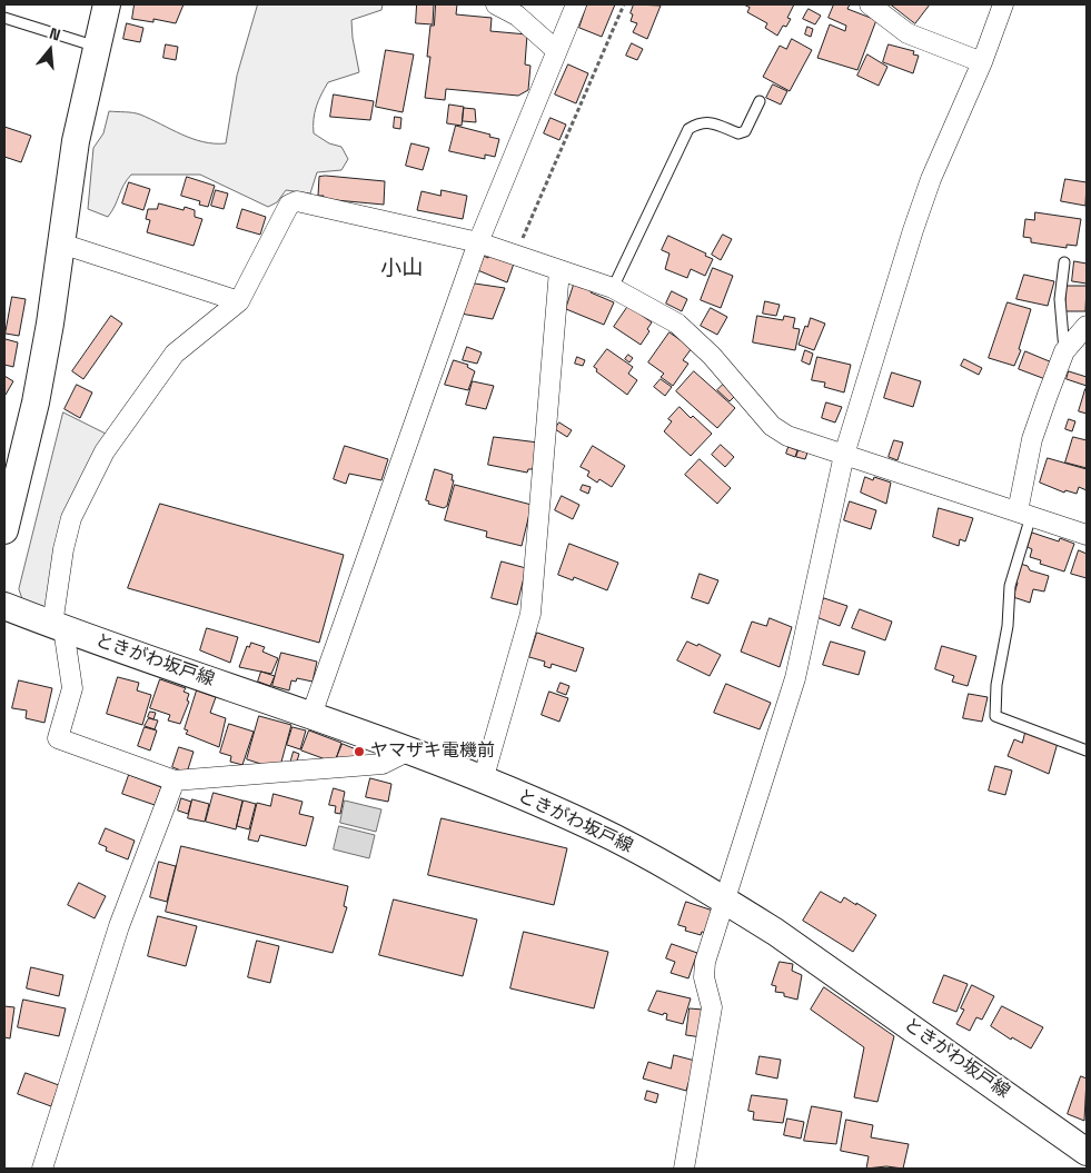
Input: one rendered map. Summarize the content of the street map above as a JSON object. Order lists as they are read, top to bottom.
{
  "streets": {
    "main road": ["ときがわ坂戸線"]
  },
  "districts": ["小山"],
  "places": ["ヤマザキ電機前"],
  "north": "top"
}
